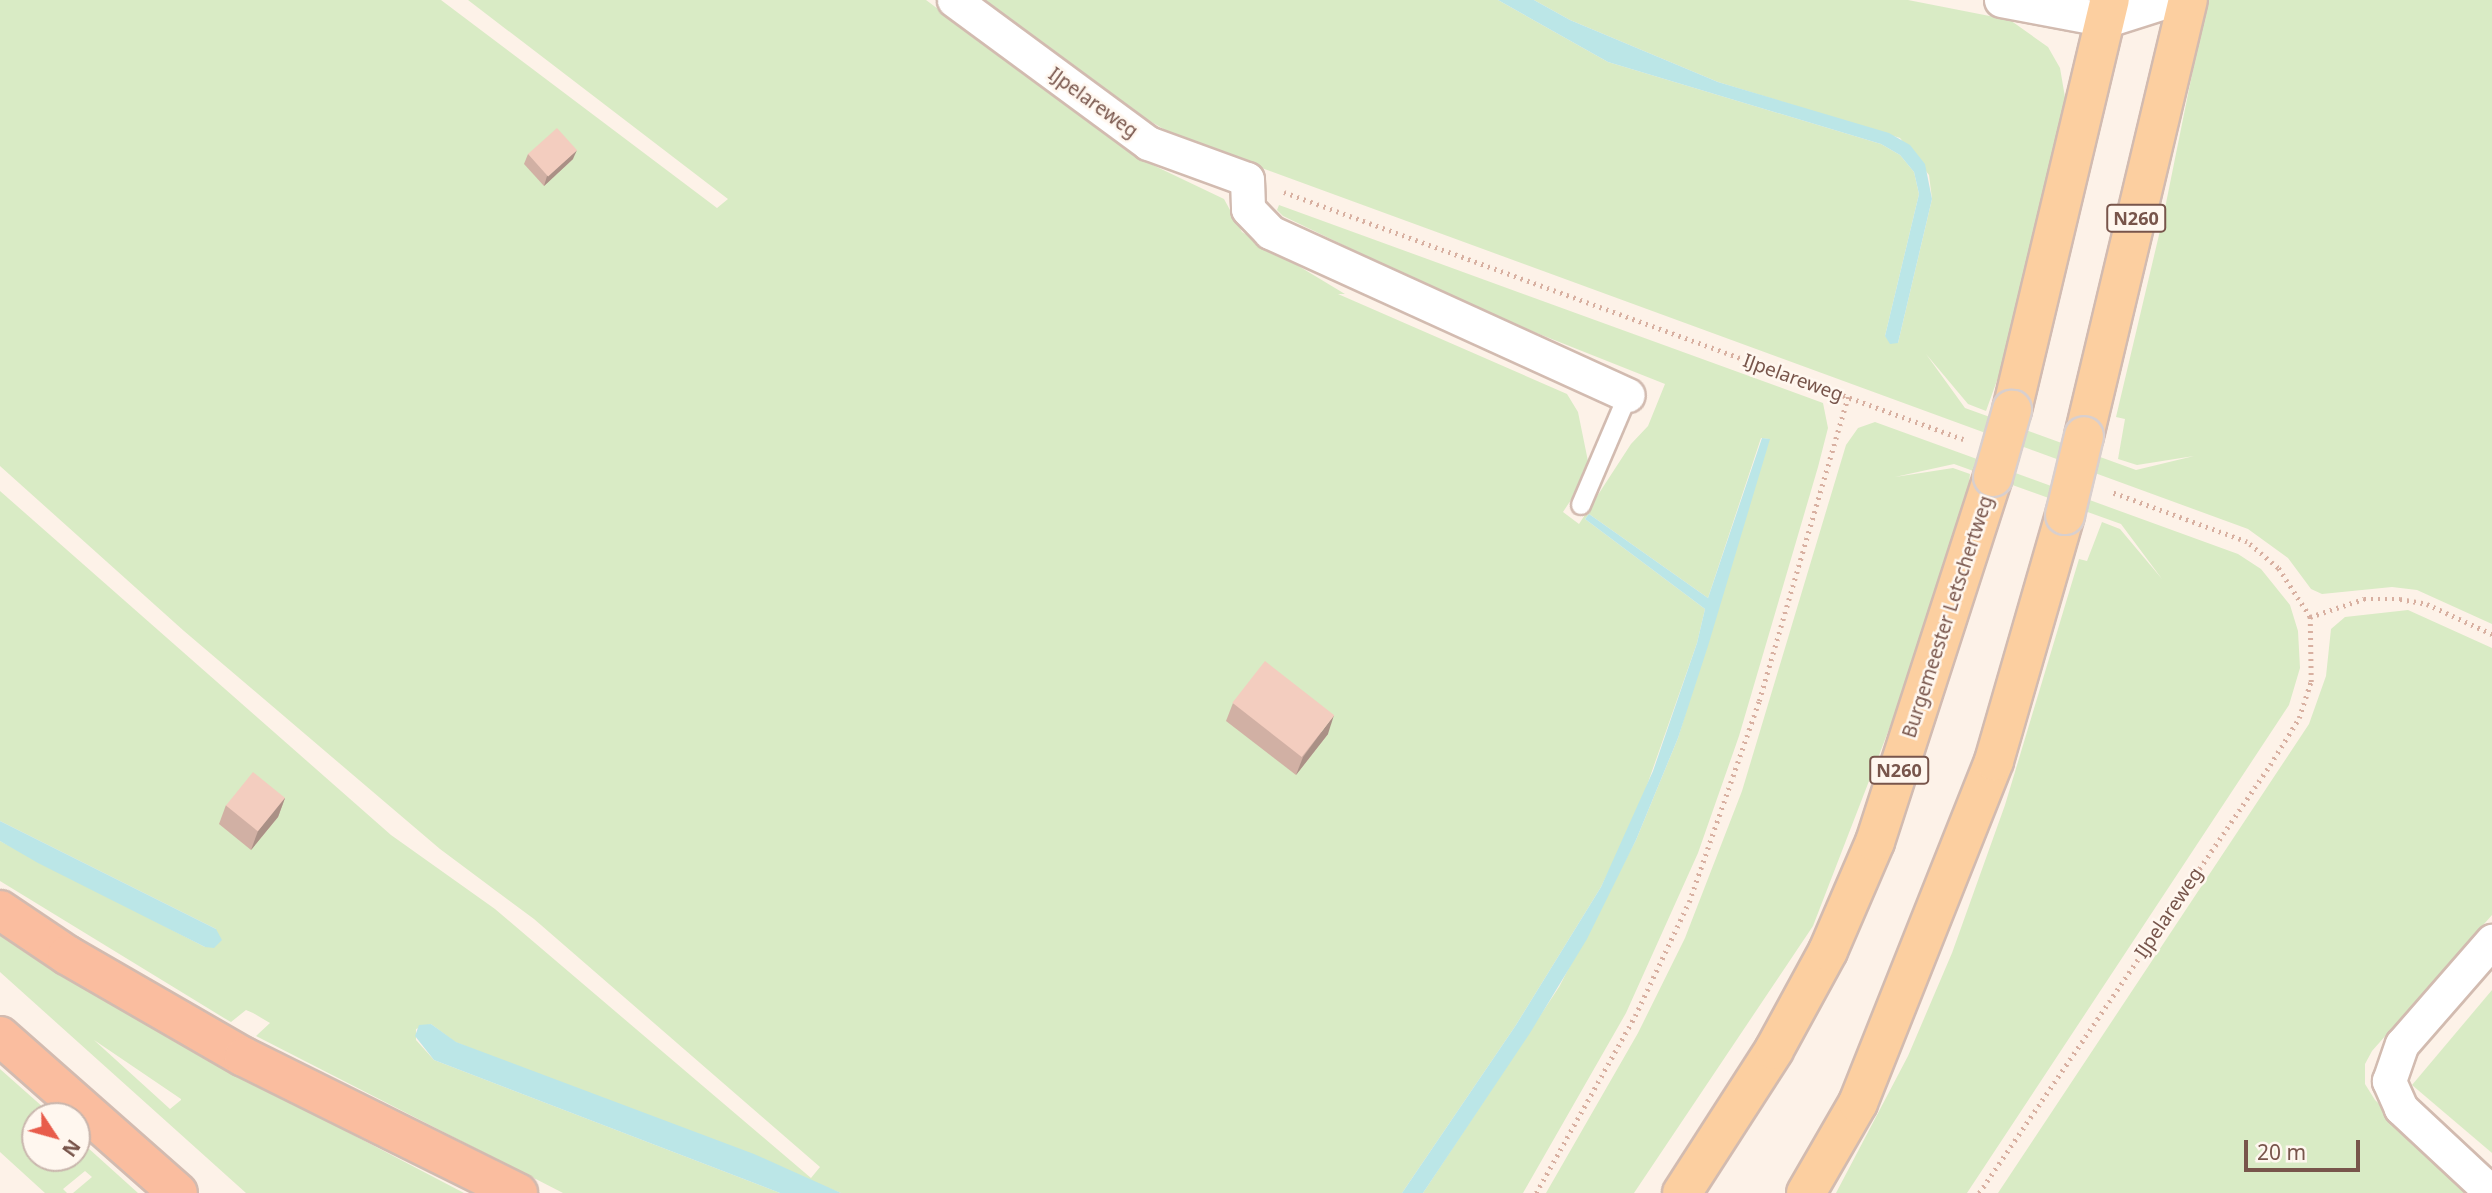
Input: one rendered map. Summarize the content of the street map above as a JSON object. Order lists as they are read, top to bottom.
{
  "streets": {
    "main road": ["N260", "Burgemeester Letschertweg"],
    "street": ["IJpelareweg"]
  },
  "scale_bar": "20 m",
  "north": "bottom right"
}
